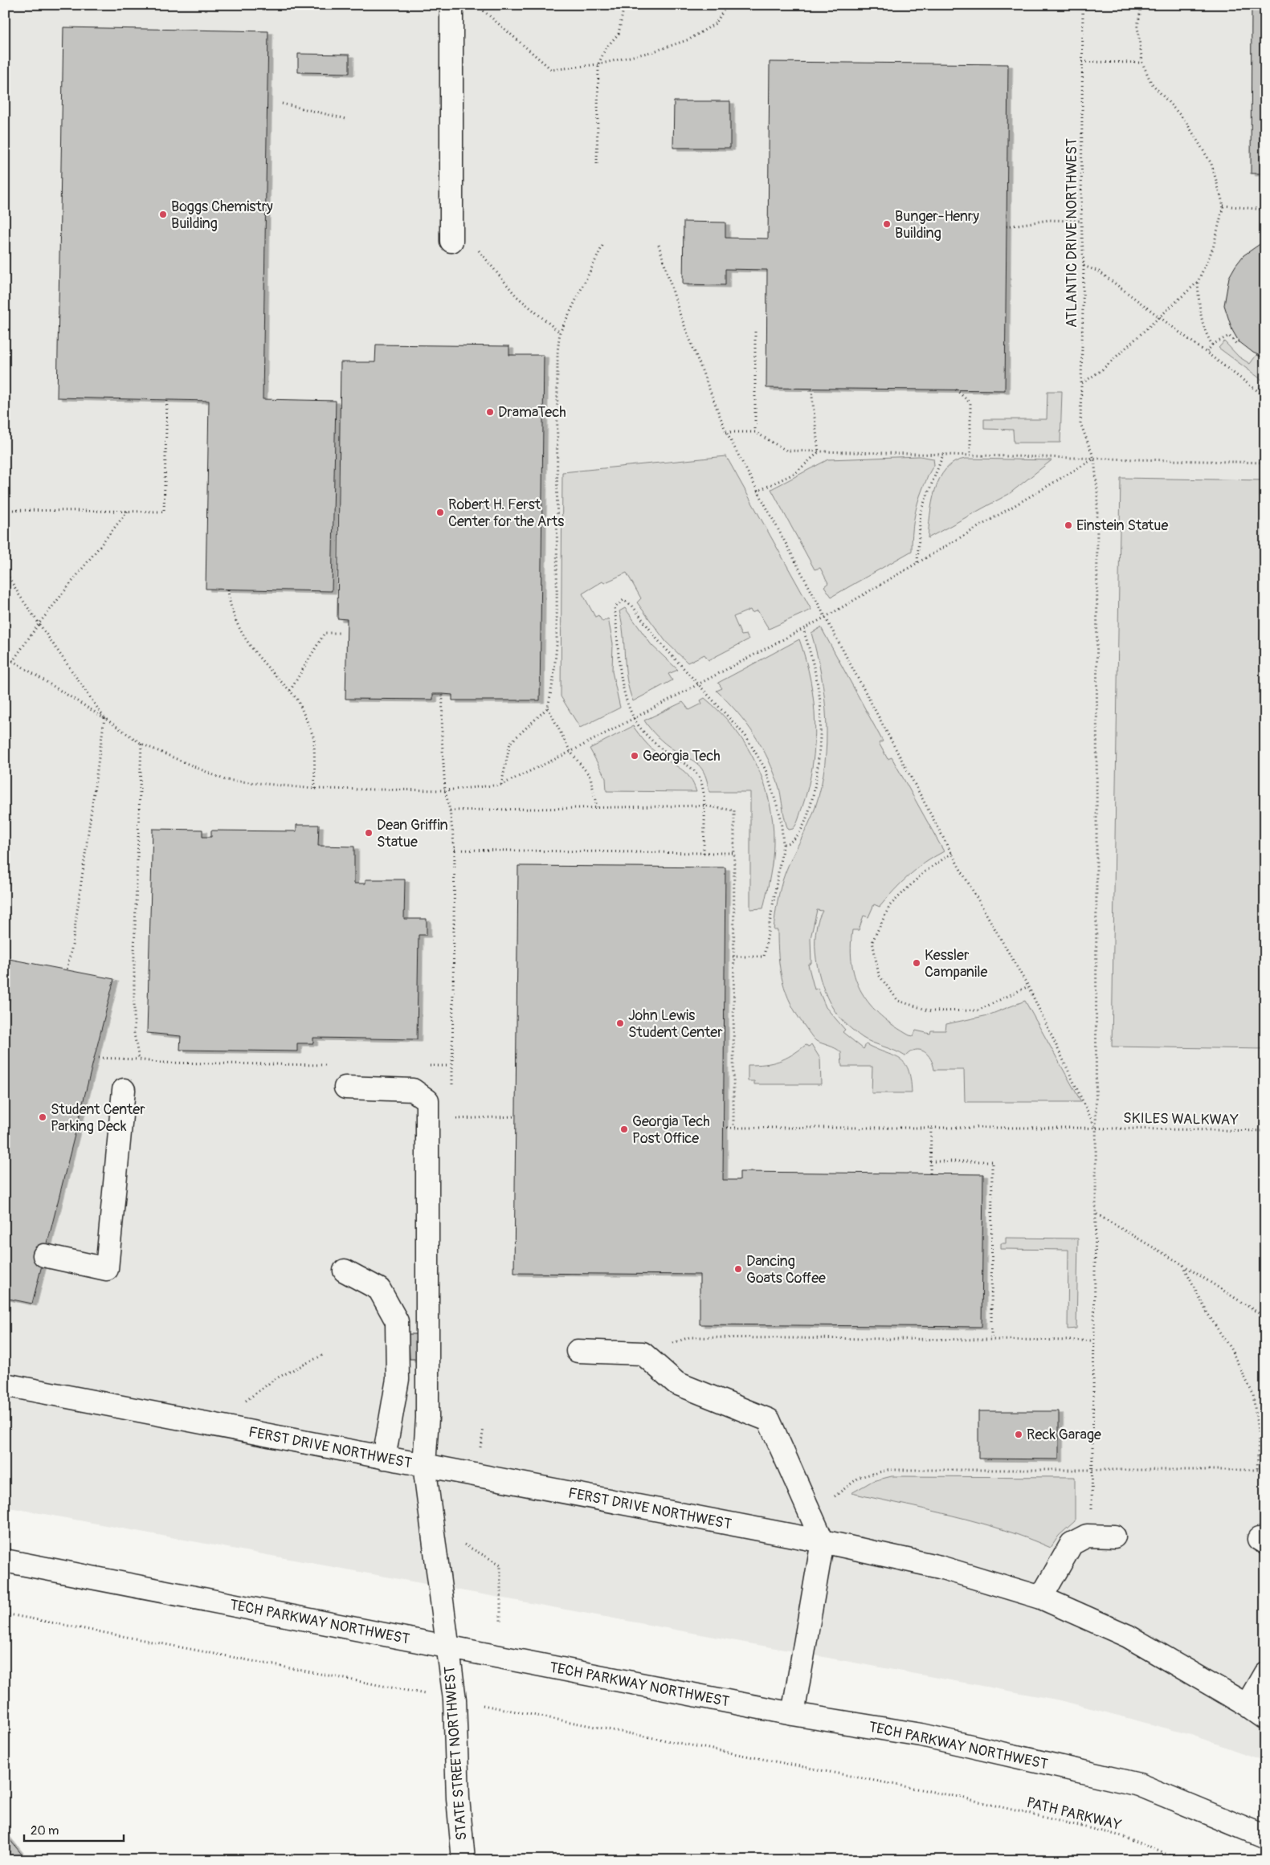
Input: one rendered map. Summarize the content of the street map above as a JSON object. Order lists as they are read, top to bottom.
{
  "streets": {
    "street": ["FERST DRIVE NORTHWEST", "TECH PARKWAY NORTHWEST", "STATE STREET NORTHWEST"],
    "path": ["ATLANTIC DRIVE NORTHWEST", "SKILES WALKWAY", "PATH PARKWAY"]
  },
  "crossings": [
    ["ATLANTIC DRIVE NORTHWEST", "SKILES WALKWAY"],
    ["FERST DRIVE NORTHWEST", "STATE STREET NORTHWEST"],
    ["TECH PARKWAY NORTHWEST", "STATE STREET NORTHWEST"]
  ],
  "places": [
    "Boggs Chemistry Building",
    "Bunger-Henry Building",
    "DramaTech",
    "Robert H. Ferst Center for the Arts",
    "Einstein Statue",
    "Georgia Tech",
    "Dean Griffin Statue",
    "Kessler Campanile",
    "John Lewis Student Center",
    "Student Center Parking Deck",
    "Georgia Tech Post Office",
    "Dancing Goats Coffee",
    "Reck Garage"
  ],
  "scale_bar": "20 m"
}
